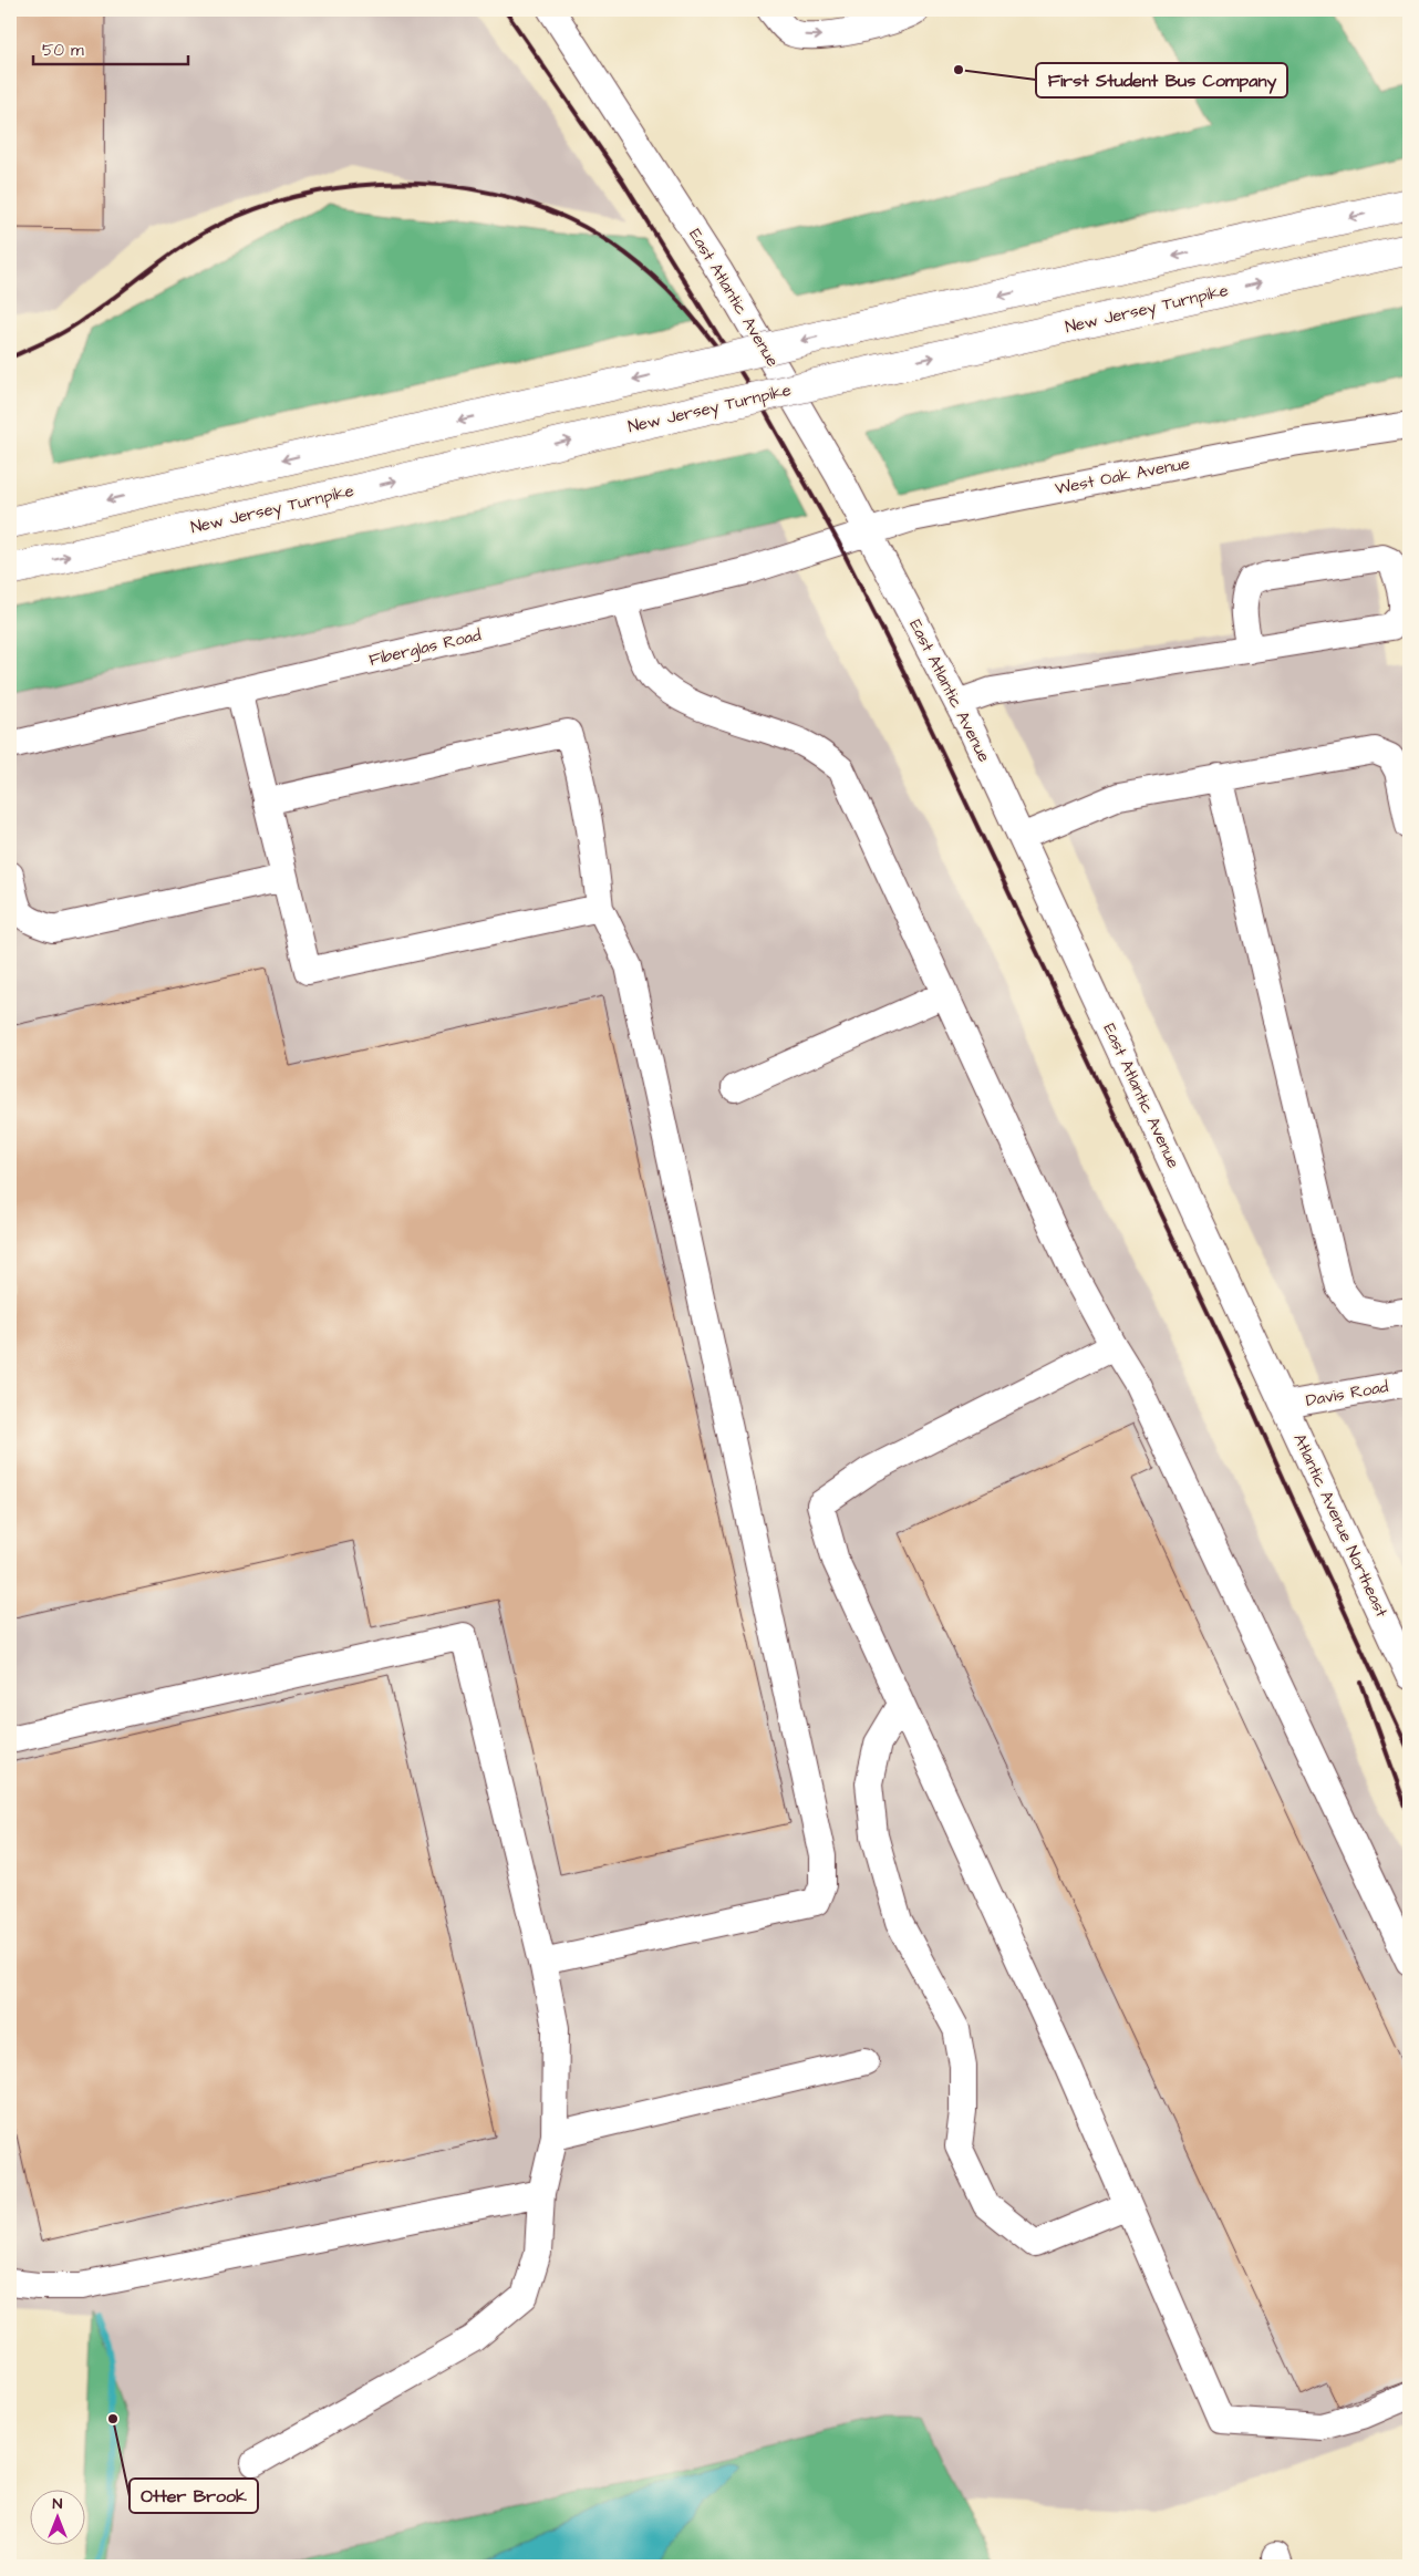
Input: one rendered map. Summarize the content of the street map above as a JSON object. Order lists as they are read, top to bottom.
{
  "streets": {
    "highway": ["New Jersey Turnpike"],
    "street": [
      "East Atlantic Avenue",
      "West Oak Avenue",
      "Fiberglas Road",
      "Davis Road",
      "Atlantic Avenue Northeast"
    ]
  },
  "crossings": [
    ["East Atlantic Avenue", "West Oak Avenue"],
    ["East Atlantic Avenue", "Davis Road"],
    ["East Atlantic Avenue", "Atlantic Avenue Northeast"],
    ["West Oak Avenue", "Fiberglas Road"],
    ["Davis Road", "Atlantic Avenue Northeast"]
  ],
  "places": ["First Student Bus Company", "Otter Brook"],
  "scale_bar": "50 m",
  "north": "top"
}
